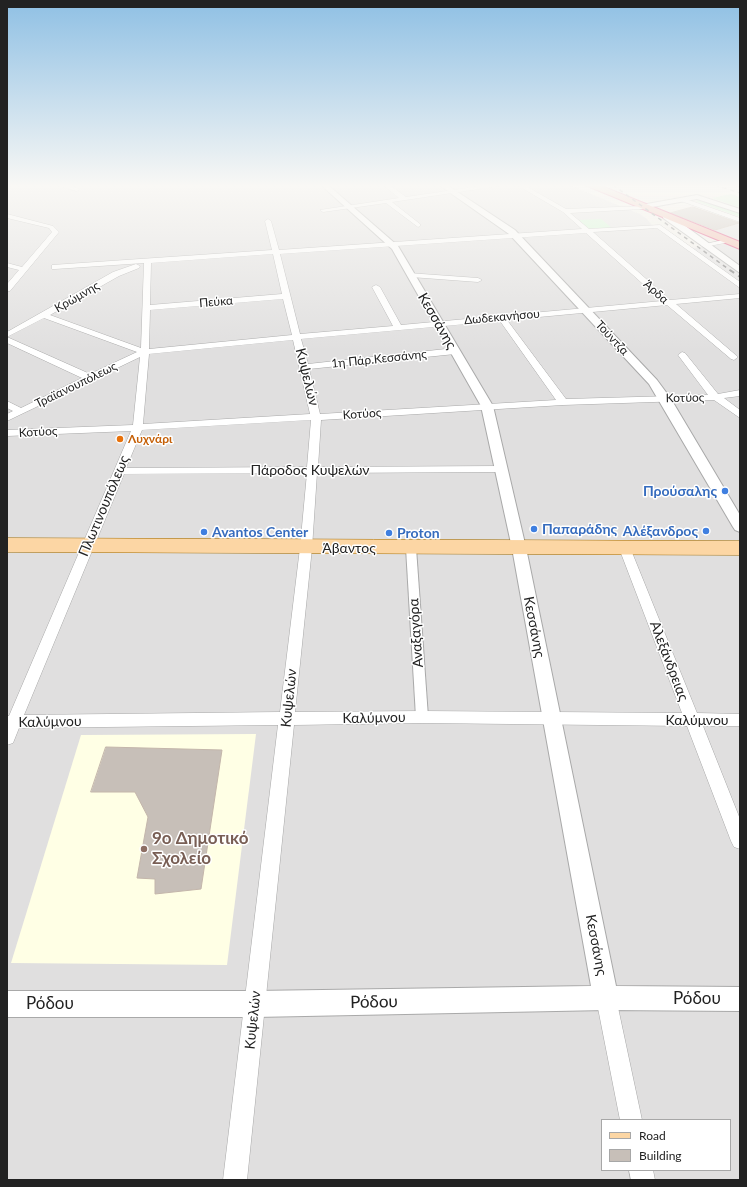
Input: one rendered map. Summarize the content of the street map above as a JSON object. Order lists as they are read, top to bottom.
{
  "streets": {
    "main road": ["Άβαντος"],
    "street": [
      "Άρδα",
      "Κρώμνης",
      "Πεύκα",
      "Δωδεκανήσου",
      "Κεσσάνης",
      "Τούντζα",
      "1η Πάρ.Κεσσάνης",
      "Κυψελών",
      "Τραϊανουπόλεως",
      "Κοτύος",
      "Πάροδος Κυψελών",
      "Πλωτινουπόλεως",
      "Αναξαγόρα",
      "Αλεξάνδρειας",
      "Καλύμνου",
      "Ρόδου"
    ]
  },
  "crossings": [
    ["Άρδα", "Δωδεκανήσου"],
    ["Κρώμνης", "Πλωτινουπόλεως"],
    ["Πεύκα", "Κυψελών"],
    ["Πεύκα", "Πλωτινουπόλεως"],
    ["Δωδεκανήσου", "Κεσσάνης"],
    ["Δωδεκανήσου", "Τούντζα"],
    ["Δωδεκανήσου", "Κυψελών"],
    ["Δωδεκανήσου", "Τραϊανουπόλεως"],
    ["Δωδεκανήσου", "Πλωτινουπόλεως"],
    ["Κεσσάνης", "1η Πάρ.Κεσσάνης"],
    ["Κεσσάνης", "Κοτύος"],
    ["Κεσσάνης", "Πάροδος Κυψελών"],
    ["Κεσσάνης", "Άβαντος"],
    ["Κεσσάνης", "Καλύμνου"],
    ["Κεσσάνης", "Ρόδου"],
    ["Τούντζα", "Κοτύος"],
    ["1η Πάρ.Κεσσάνης", "Κυψελών"],
    ["Κυψελών", "Κοτύος"],
    ["Κυψελών", "Πάροδος Κυψελών"],
    ["Κυψελών", "Άβαντος"],
    ["Κυψελών", "Καλύμνου"],
    ["Κυψελών", "Ρόδου"],
    ["Τραϊανουπόλεως", "Πλωτινουπόλεως"],
    ["Κοτύος", "Πλωτινουπόλεως"],
    ["Πάροδος Κυψελών", "Πλωτινουπόλεως"],
    ["Πλωτινουπόλεως", "Άβαντος"],
    ["Πλωτινουπόλεως", "Καλύμνου"],
    ["Άβαντος", "Αναξαγόρα"],
    ["Άβαντος", "Αλεξάνδρειας"],
    ["Αναξαγόρα", "Καλύμνου"],
    ["Αλεξάνδρειας", "Καλύμνου"]
  ],
  "places": [
    "Λυχνάρι",
    "Προύσαλης",
    "Παπαράδης",
    "Αλέξανδρος",
    "Avantos Center",
    "Proton",
    "9ο Δημοτικό Σχολείο"
  ],
  "legend": ["Road", "Building"]
}
